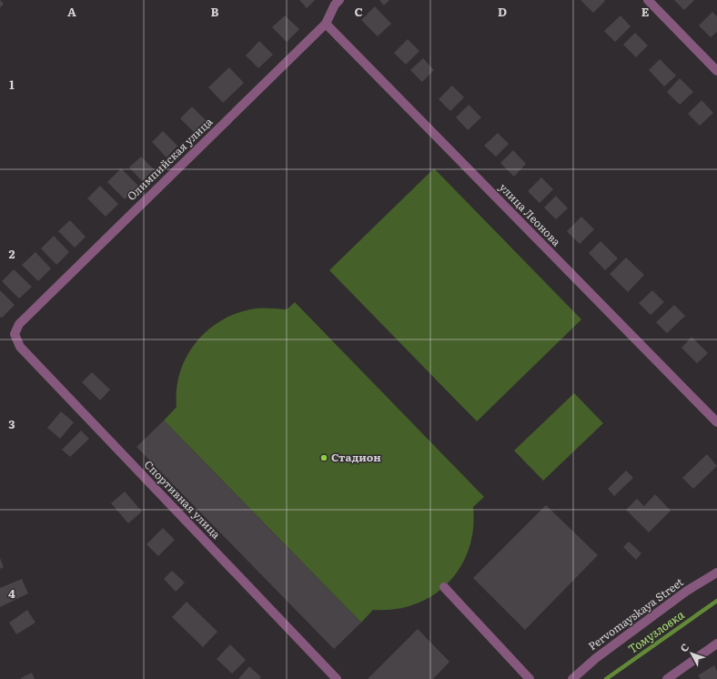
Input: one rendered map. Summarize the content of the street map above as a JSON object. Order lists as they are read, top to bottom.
{
  "streets": {
    "street": [
      "Олимпийская улица",
      "улица Леонова",
      "Спортивная улица",
      "Pervomayskaya Street"
    ]
  },
  "crossings": [
    ["Олимпийская улица", "улица Леонова"],
    ["Олимпийская улица", "Спортивная улица"]
  ],
  "water": ["Томузловка"],
  "places": ["Стадион"],
  "north": "top left",
  "grid": {
    "columns": [
      "A",
      "B",
      "C",
      "D",
      "E"
    ],
    "rows": [
      "1",
      "2",
      "3",
      "4"
    ]
  }
}
